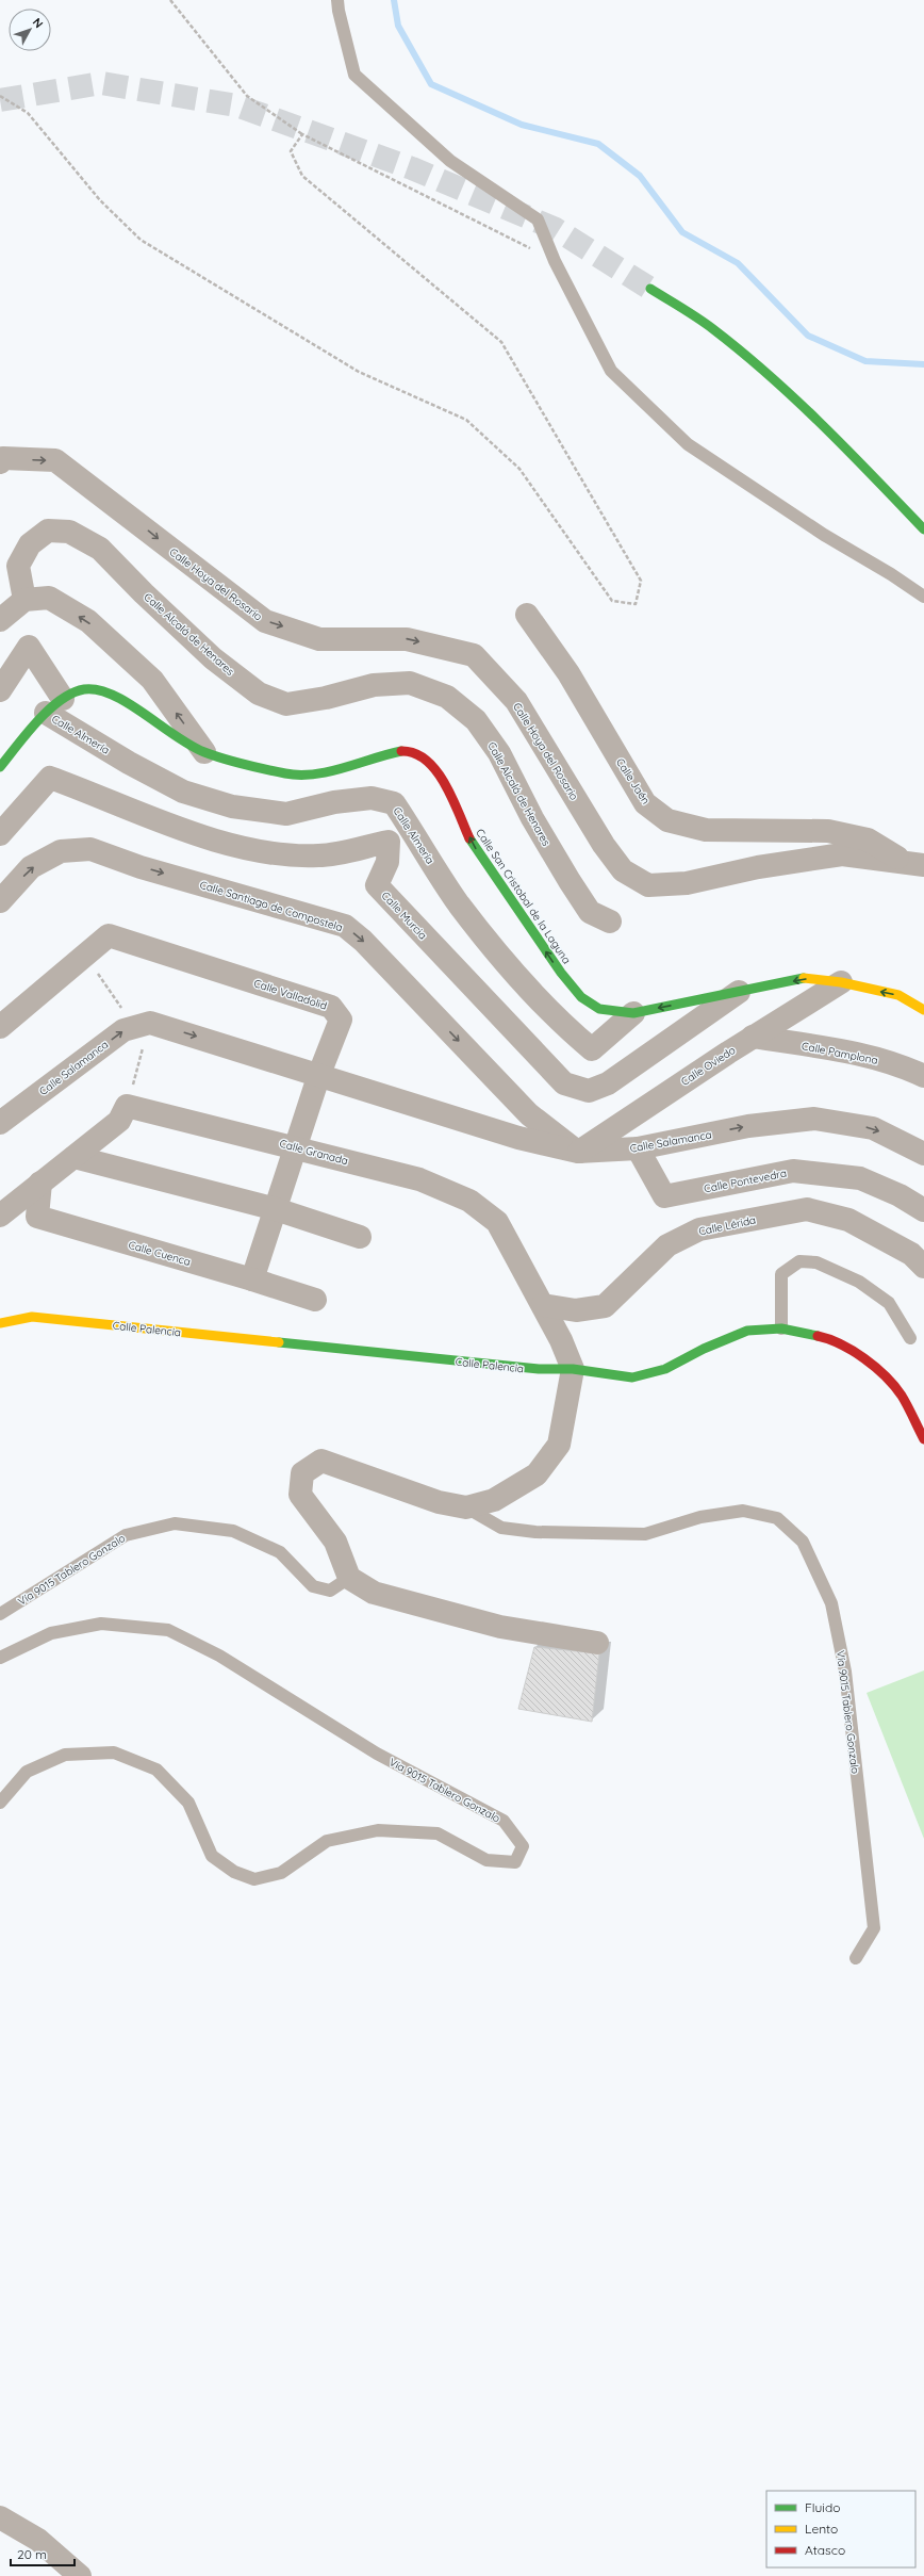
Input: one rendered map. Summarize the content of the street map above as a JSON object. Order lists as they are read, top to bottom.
{
  "streets": {
    "street": [
      "Calle Hoya del Rosario",
      "Calle Alcalá de Henares",
      "Calle Almería",
      "Calle Jaén",
      "Calle San Cristobal de la Laguna",
      "Calle Santiago de Compostela",
      "Calle Murcia",
      "Calle Valladolid",
      "Calle Pamplona",
      "Calle Oviedo",
      "Calle Salamanca",
      "Calle Granada",
      "Calle Pontevedra",
      "Calle Lérida",
      "Calle Cuenca",
      "Calle Palencia",
      "Vía 9015 Tablero Gonzalo"
    ]
  },
  "crossings": [
    ["Calle Hoya del Rosario", "Calle Jaén"],
    ["Calle Almería", "Calle San Cristobal de la Laguna"],
    ["Calle San Cristobal de la Laguna", "Calle Murcia"],
    ["Calle San Cristobal de la Laguna", "Calle Oviedo"],
    ["Calle Santiago de Compostela", "Calle Oviedo"],
    ["Calle Santiago de Compostela", "Calle Salamanca"],
    ["Calle Valladolid", "Calle Salamanca"],
    ["Calle Valladolid", "Calle Granada"],
    ["Calle Valladolid", "Calle Cuenca"],
    ["Calle Pamplona", "Calle Oviedo"],
    ["Calle Oviedo", "Calle Salamanca"],
    ["Calle Salamanca", "Calle Pontevedra"],
    ["Calle Granada", "Calle Lérida"],
    ["Calle Granada", "Calle Palencia"],
    ["Calle Granada", "Vía 9015 Tablero Gonzalo"],
    ["Calle Palencia", "Vía 9015 Tablero Gonzalo"]
  ],
  "one_way": ["Calle Hoya del Rosario", "Calle San Cristobal de la Laguna", "Calle Santiago de Compostela"],
  "legend": ["Fluido", "Lento", "Atasco"],
  "scale_bar": "20 m",
  "north": "top right"
}
